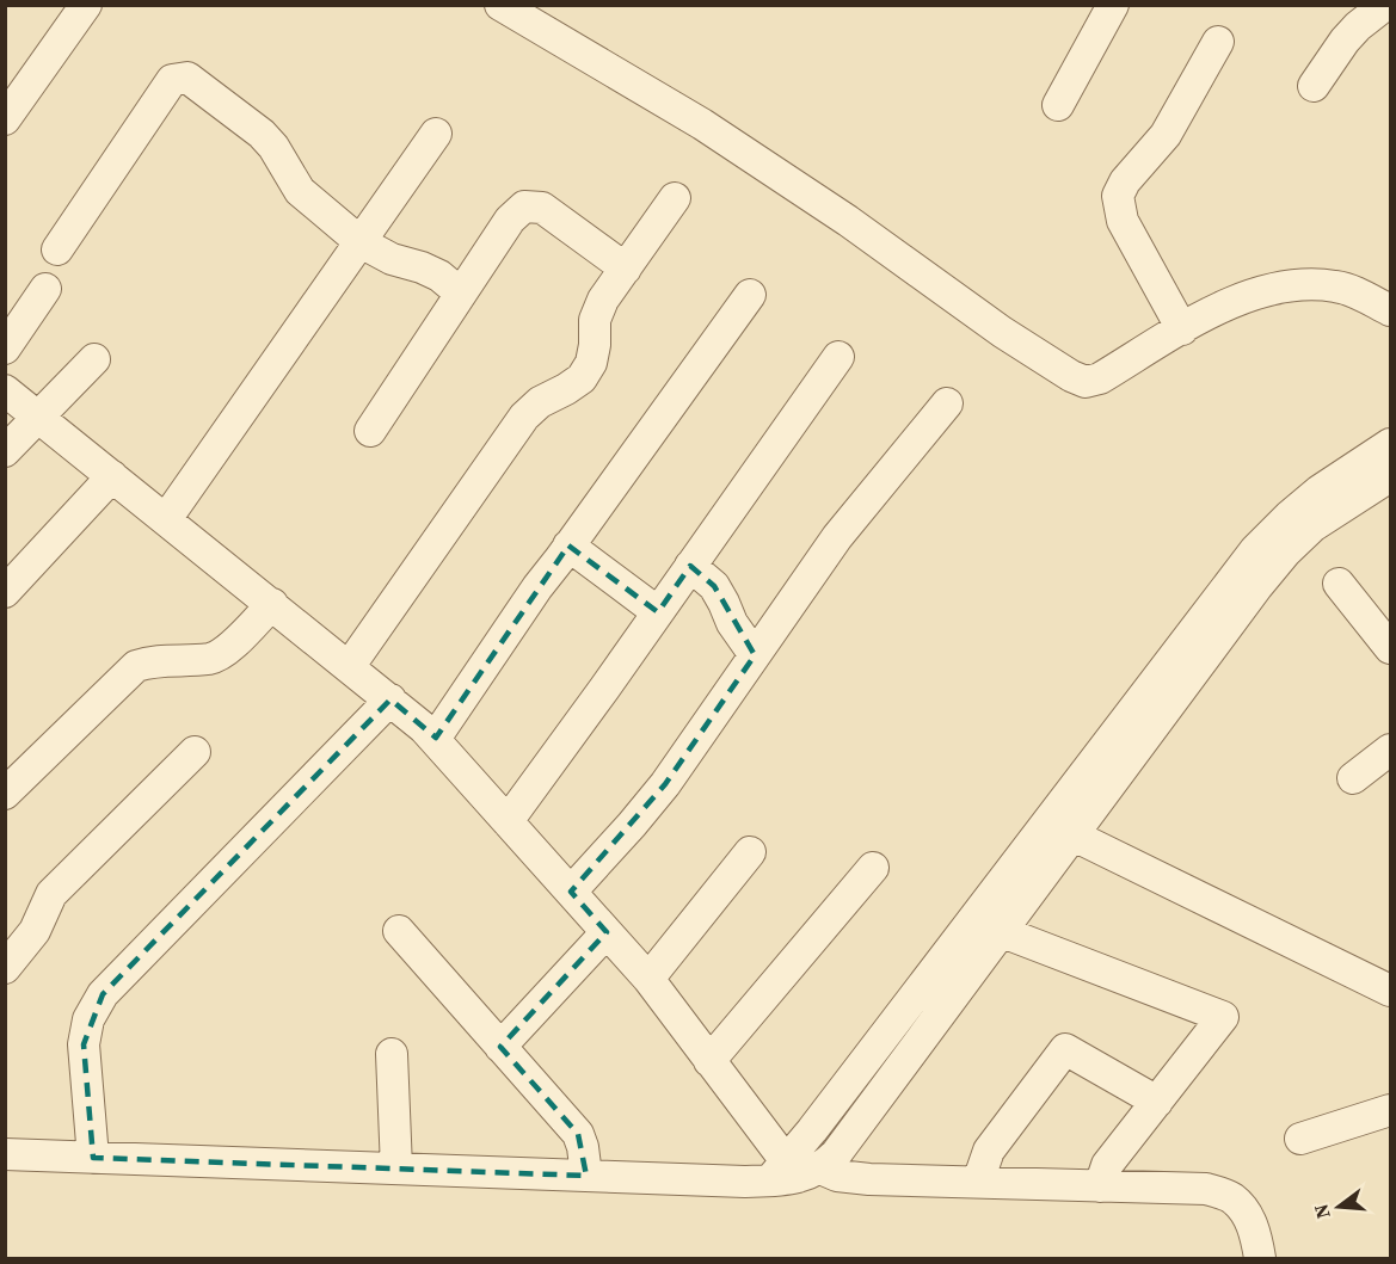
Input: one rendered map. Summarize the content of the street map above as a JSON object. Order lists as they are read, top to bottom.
{
  "north": "left"
}
